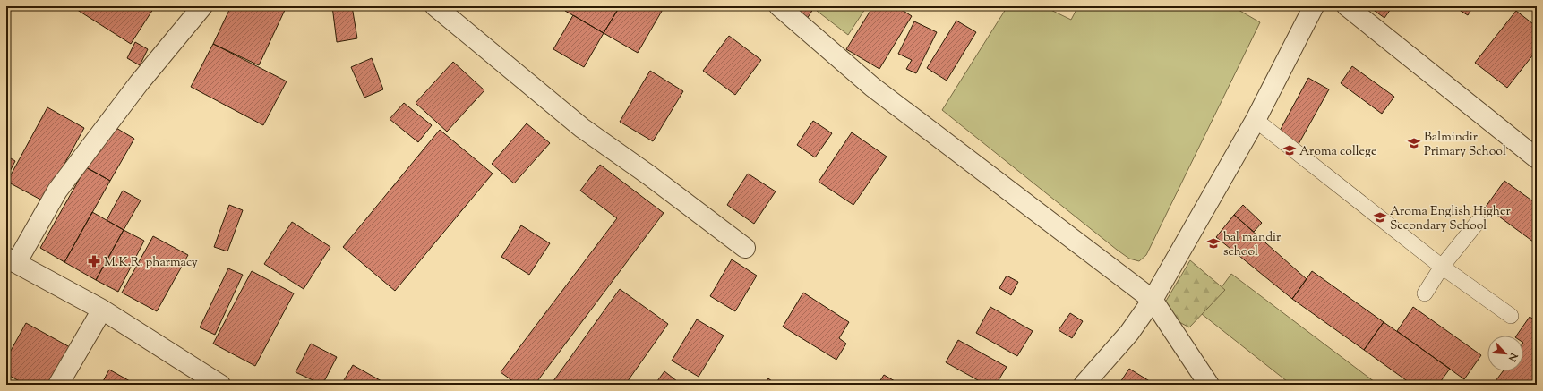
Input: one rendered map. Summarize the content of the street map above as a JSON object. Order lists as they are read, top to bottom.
{
  "places": {
    "school or university": [
      "Balmindir Primary School",
      "Aroma college",
      "Aroma English Higher Secondary School",
      "bal mandir school"
    ],
    "pharmacy": ["M.K.R. pharmacy"]
  },
  "north": "bottom right"
}
